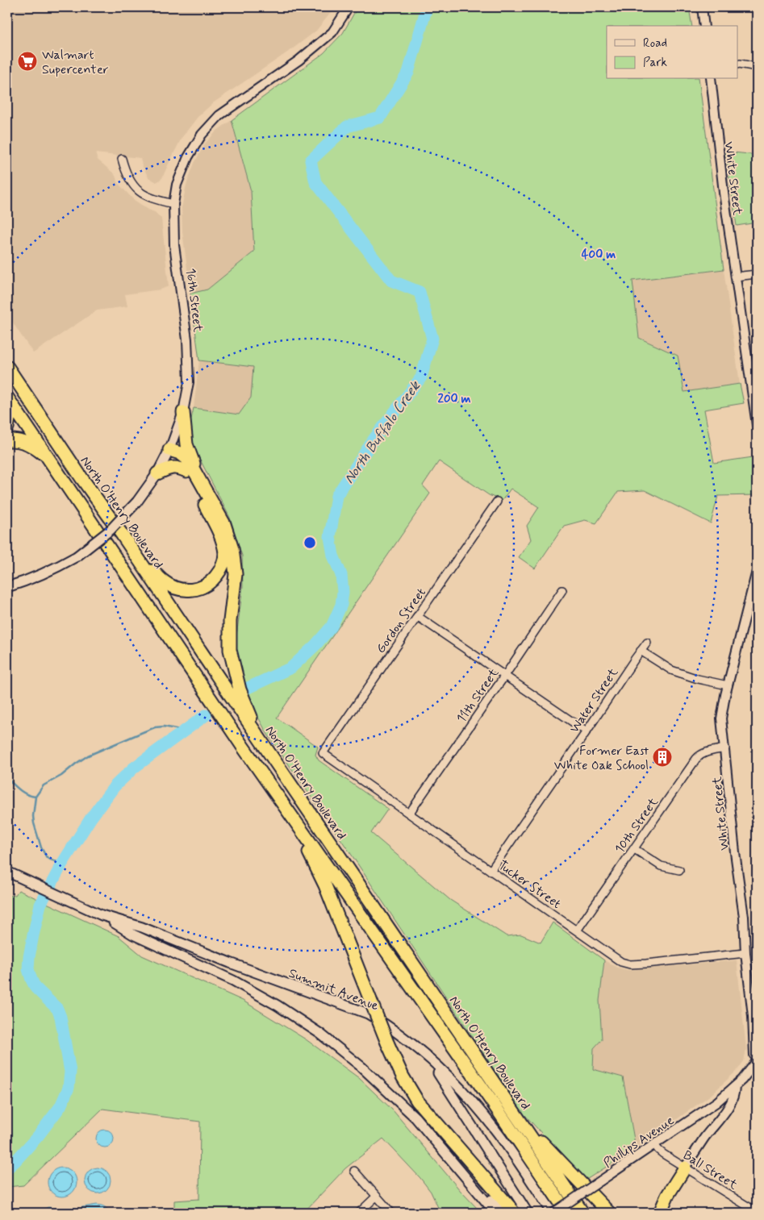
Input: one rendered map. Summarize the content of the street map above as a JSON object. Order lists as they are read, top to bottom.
{
  "streets": {
    "highway": ["North O'Henry Boulevard"],
    "main road": ["16th Street", "Summit Avenue"],
    "street": [
      "White Street",
      "Gordon Street",
      "11th Street",
      "Water Street",
      "10th Street",
      "Tucker Street",
      "Phillips Avenue",
      "Ball Street"
    ]
  },
  "crossings": [
    ["White Street", "10th Street"],
    ["White Street", "Tucker Street"],
    ["Gordon Street", "Tucker Street"],
    ["11th Street", "Tucker Street"],
    ["Water Street", "Tucker Street"],
    ["10th Street", "Tucker Street"],
    ["Summit Avenue", "Phillips Avenue"],
    ["Phillips Avenue", "Ball Street"]
  ],
  "water": ["North Buffalo Creek"],
  "places": {
    "supermarket": ["Walmart Supercenter"],
    "building": ["Former East White Oak School"]
  },
  "legend": ["Road", "Park"],
  "rings": ["400 m", "200 m"]
}
